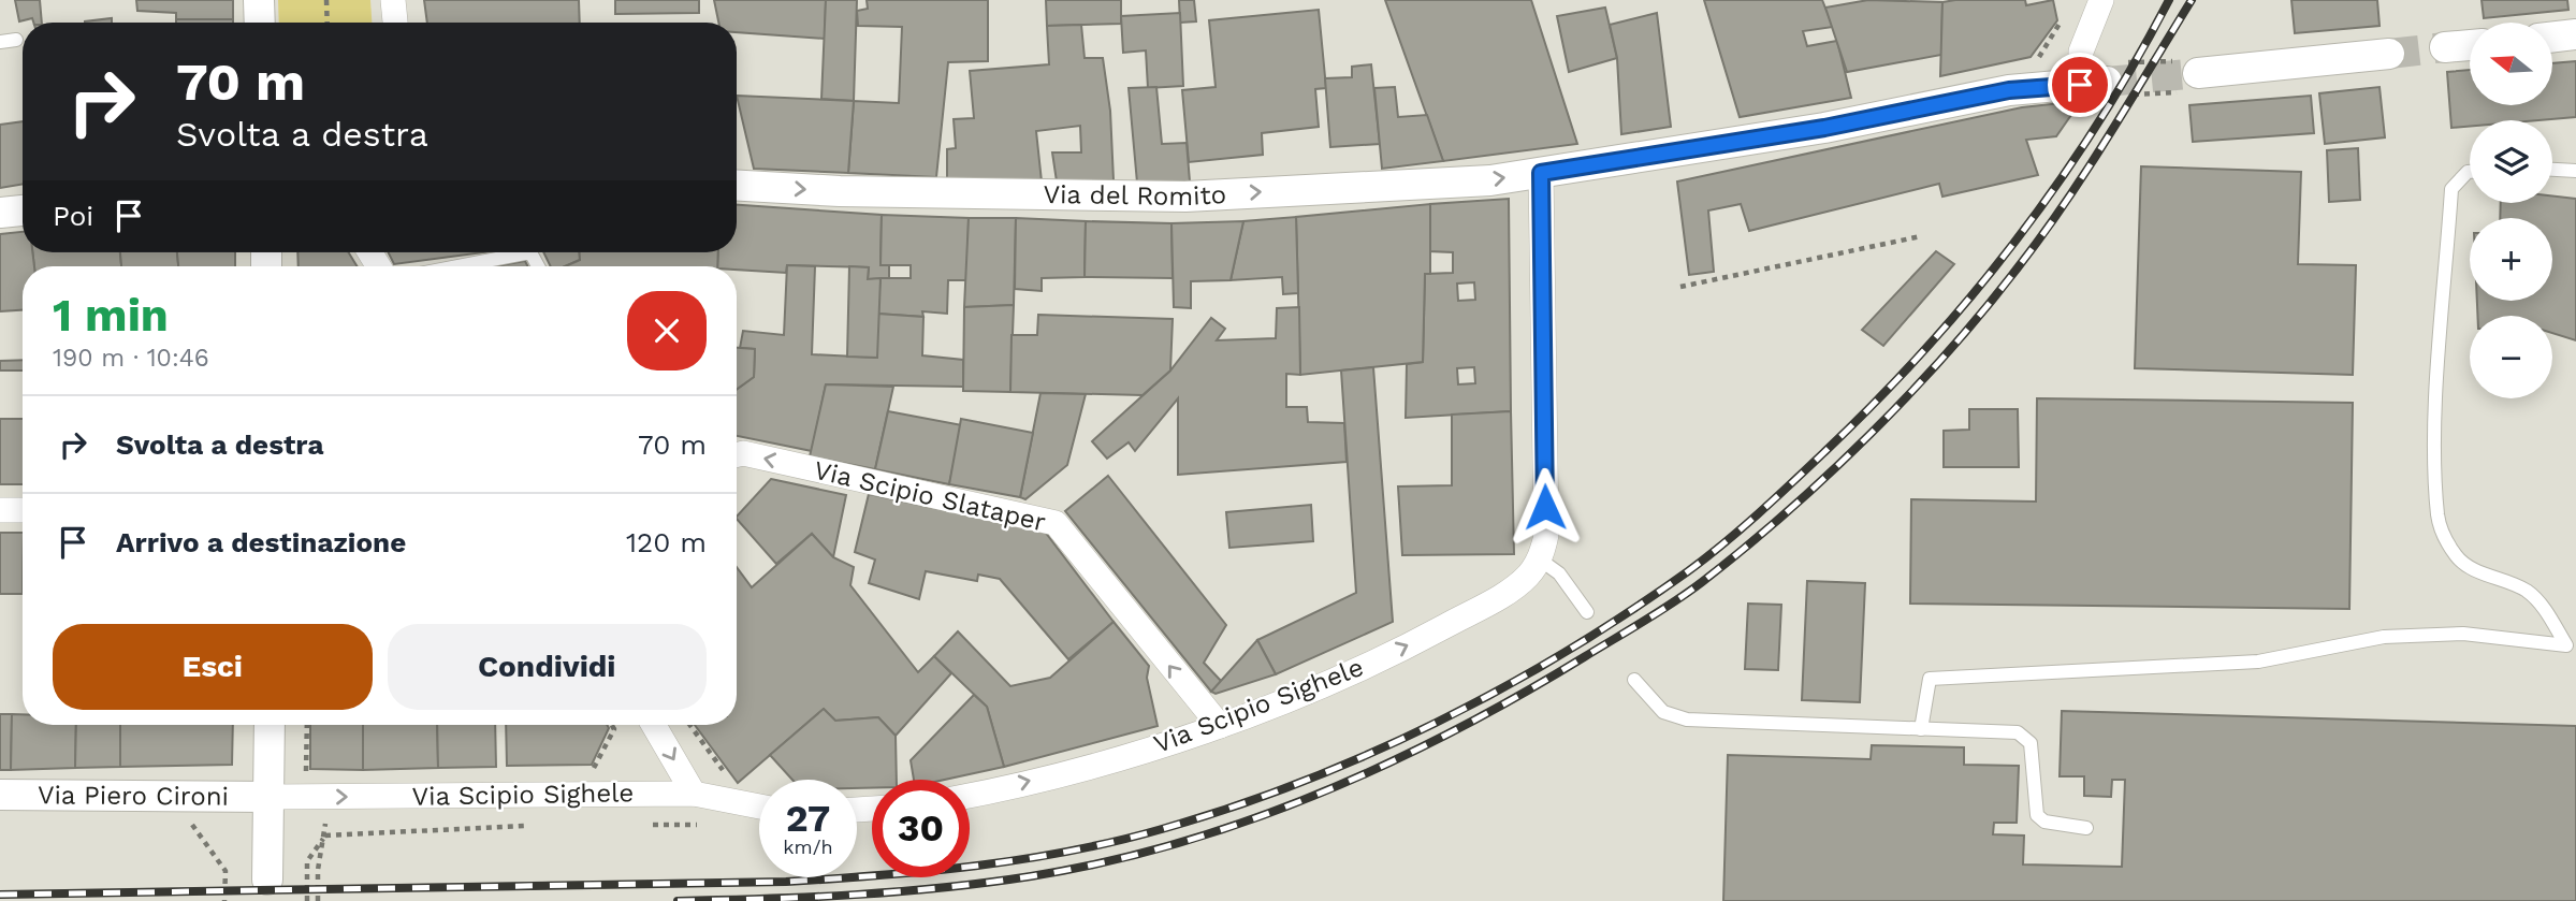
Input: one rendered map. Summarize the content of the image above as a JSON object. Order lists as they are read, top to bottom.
{
  "streets": {
    "street": [
      "Via del Romito",
      "Via Scipio Slataper",
      "Via Scipio Sighele",
      "Via Piero Cironi"
    ]
  },
  "crossings": [
    ["Via Scipio Slataper", "Via Scipio Sighele"],
    ["Via Scipio Sighele", "Via Piero Cironi"]
  ],
  "one_way": ["Via del Romito", "Via Scipio Slataper", "Via Scipio Sighele"],
  "north": "left",
  "page": {
    "map_buttons": ["+", "−"],
    "turn": ["70 m", "Svolta a destra"],
    "then": "Poi",
    "heading": ["1 min", "190 m · 10:46"],
    "list": [
      {
        "name": "Svolta a destra",
        "value": "70 m"
      },
      {
        "name": "Arrivo a destinazione",
        "value": "120 m"
      }
    ],
    "buttons": ["Esci", "Condividi"],
    "speed": "27 km/h",
    "limit": "30"
  }
}
